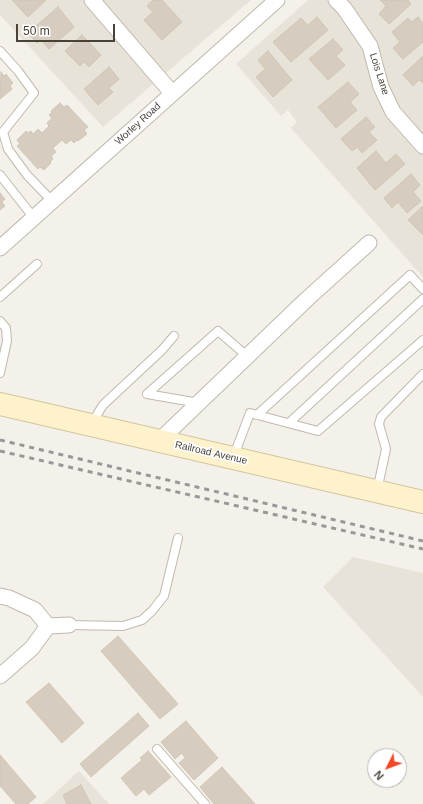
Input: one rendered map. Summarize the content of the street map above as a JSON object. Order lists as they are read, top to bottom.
{
  "streets": {
    "main road": ["Railroad Avenue"],
    "street": ["Lois Lane", "Worley Road"]
  },
  "scale_bar": "50 m",
  "north": "bottom left"
}
